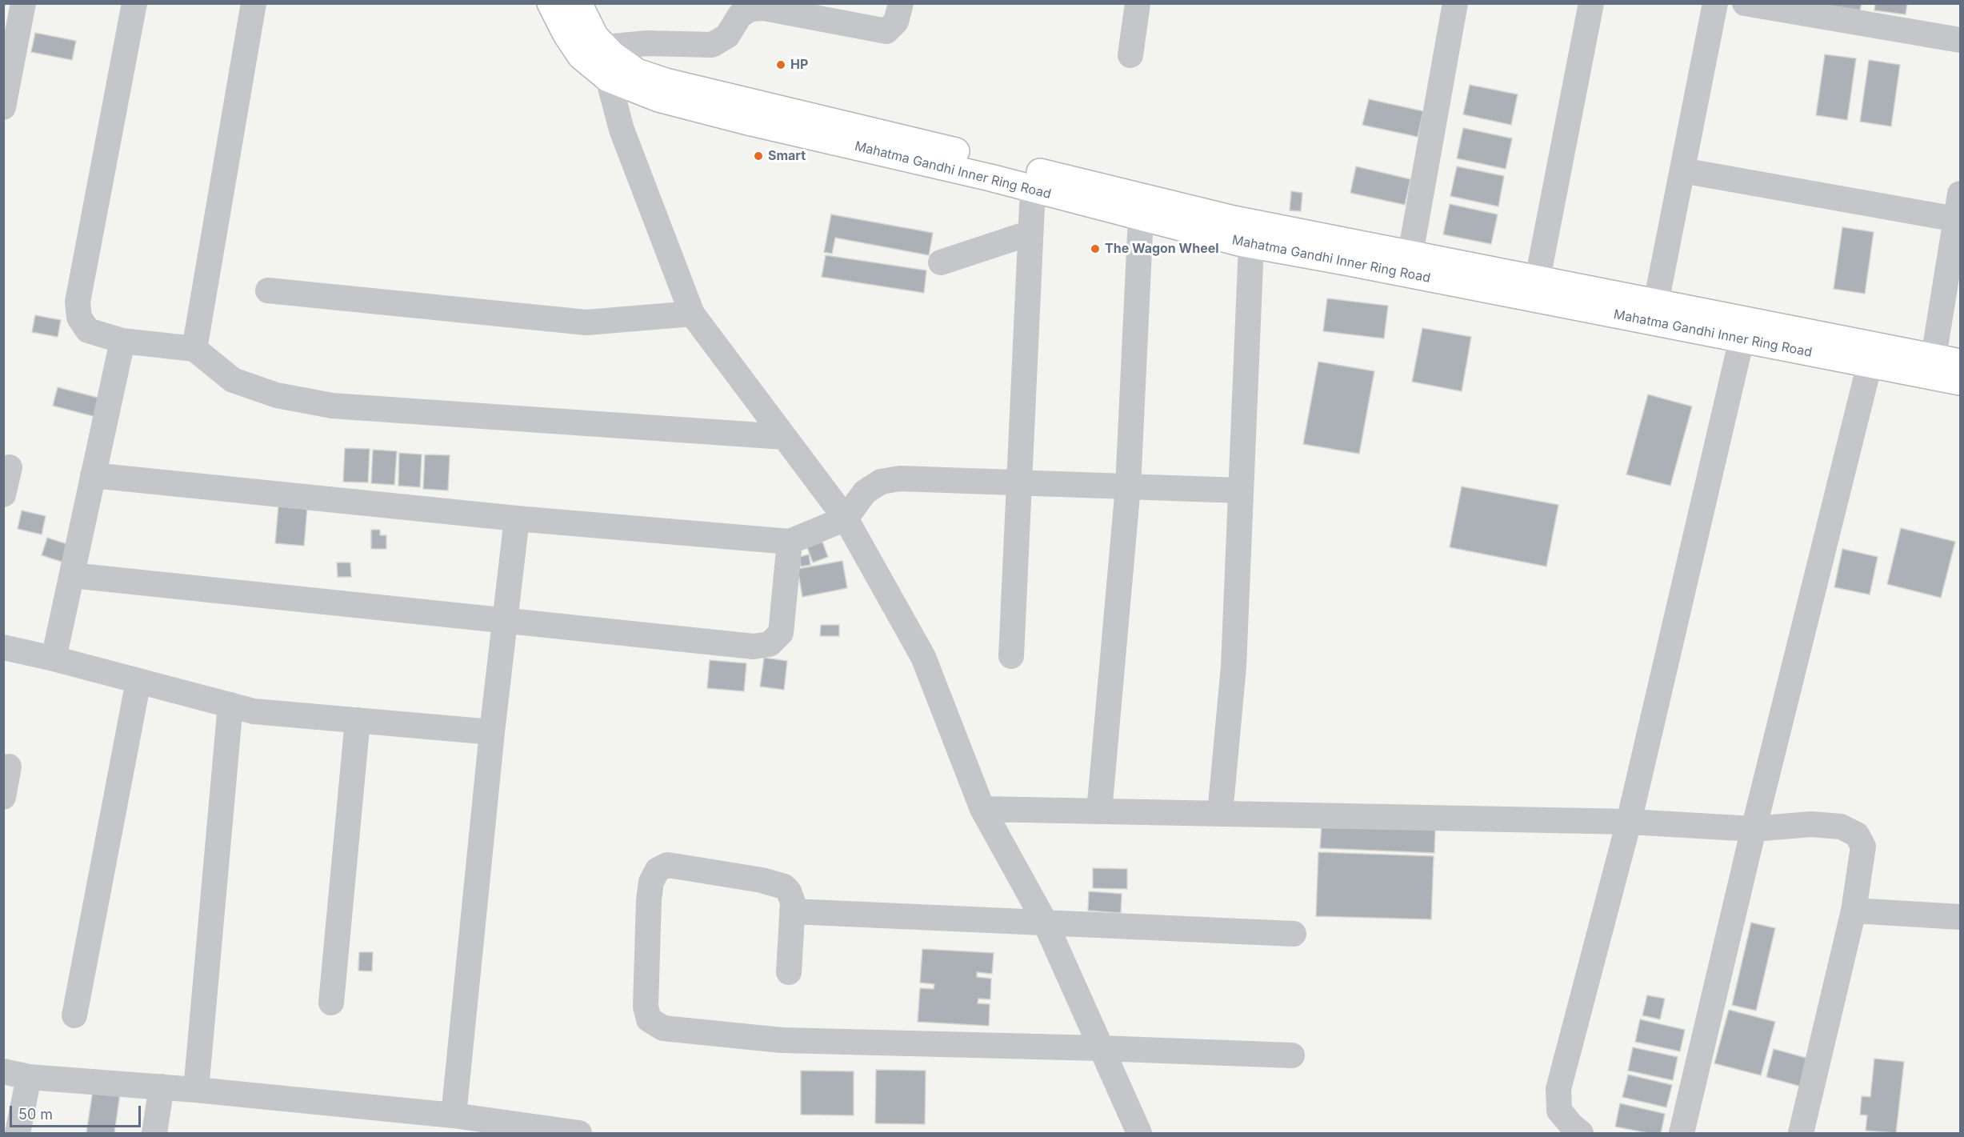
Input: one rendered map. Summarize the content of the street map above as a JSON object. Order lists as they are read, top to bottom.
{
  "streets": {
    "main road": ["Mahatma Gandhi Inner Ring Road"]
  },
  "places": ["HP", "Smart", "The Wagon Wheel"],
  "scale_bar": "50 m"
}
